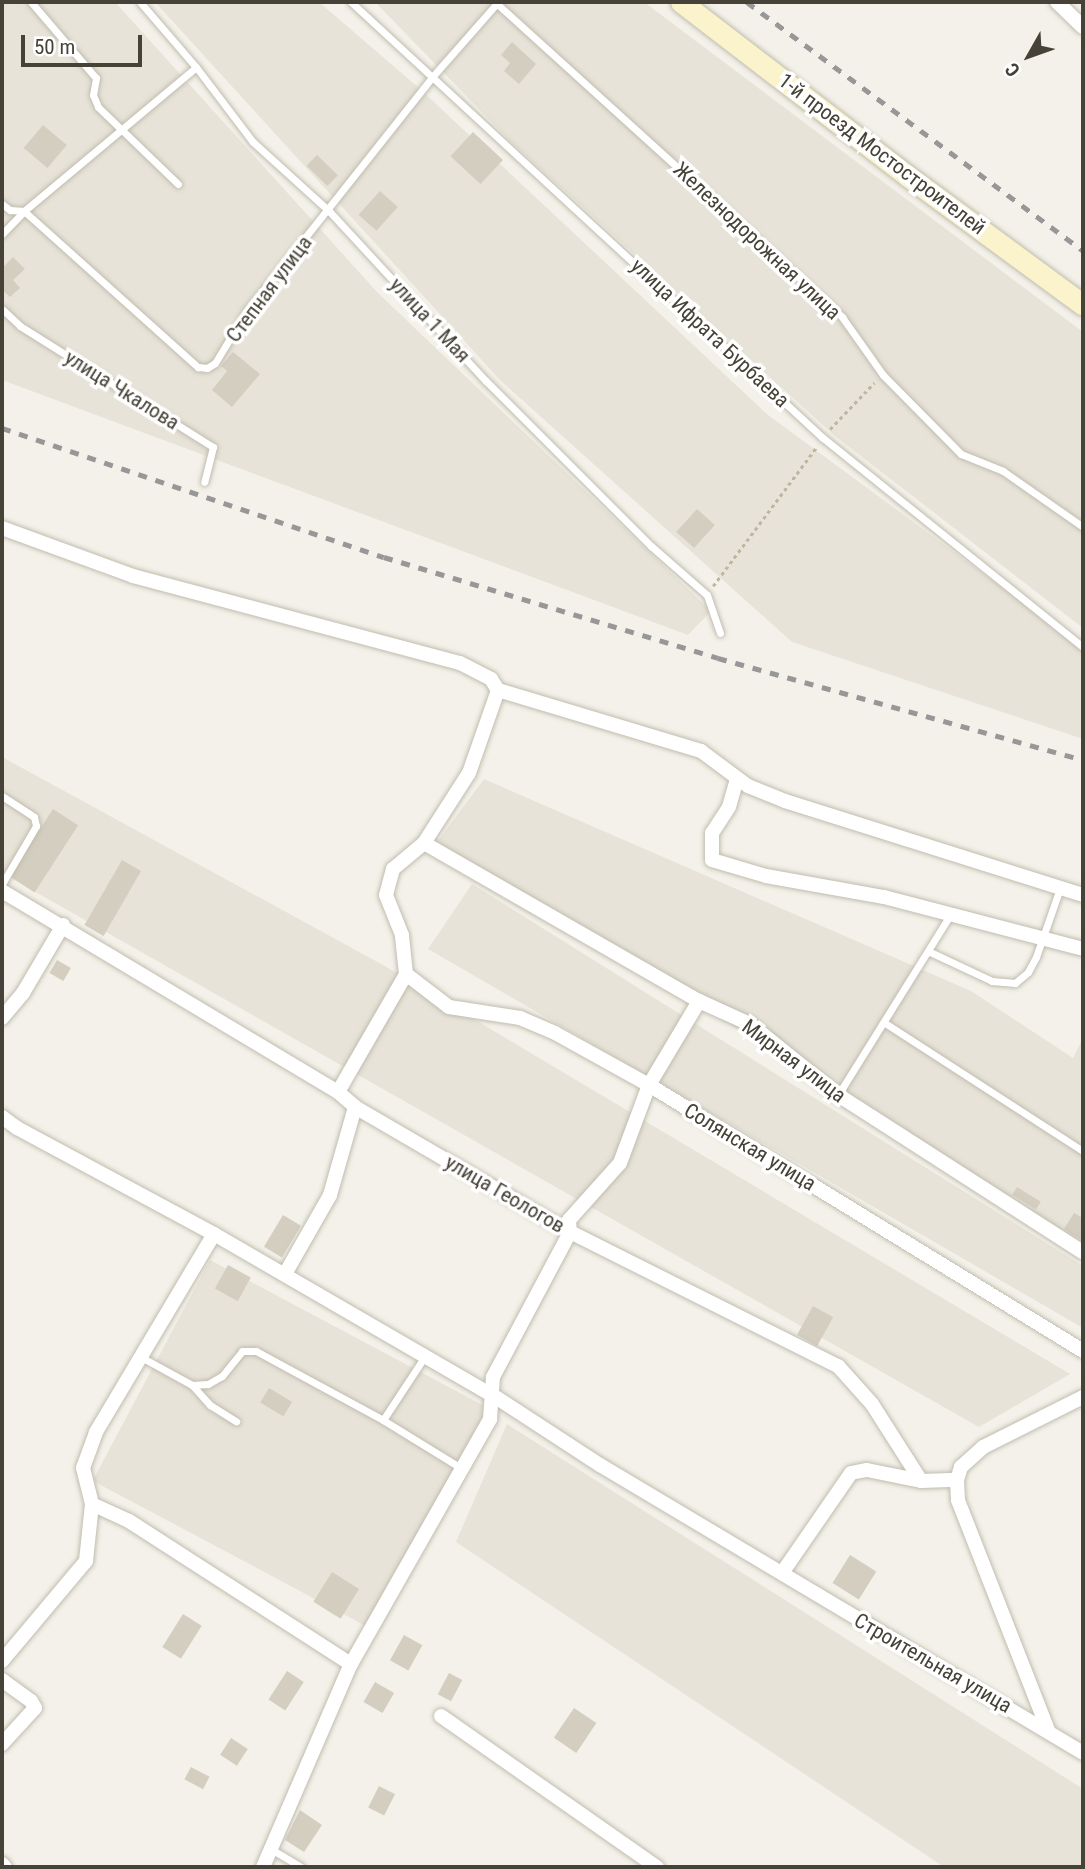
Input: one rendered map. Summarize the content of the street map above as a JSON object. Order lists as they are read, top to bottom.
{
  "streets": {
    "street": [
      "1-й проезд Мостостроителей",
      "Мирная улица",
      "Солянская улица",
      "улица Геологов",
      "Строительная улица"
    ],
    "lane": [
      "Железнодорожная улица",
      "Степная улица",
      "улица 1 Мая",
      "улица Ифрата Бурбаева",
      "улица Чкалова"
    ]
  },
  "crossings": [
    ["Железнодорожная улица", "Степная улица"],
    ["Степная улица", "улица 1 Мая"],
    ["Степная улица", "улица Ифрата Бурбаева"]
  ],
  "scale_bar": "50 m",
  "north": "bottom left"
}
